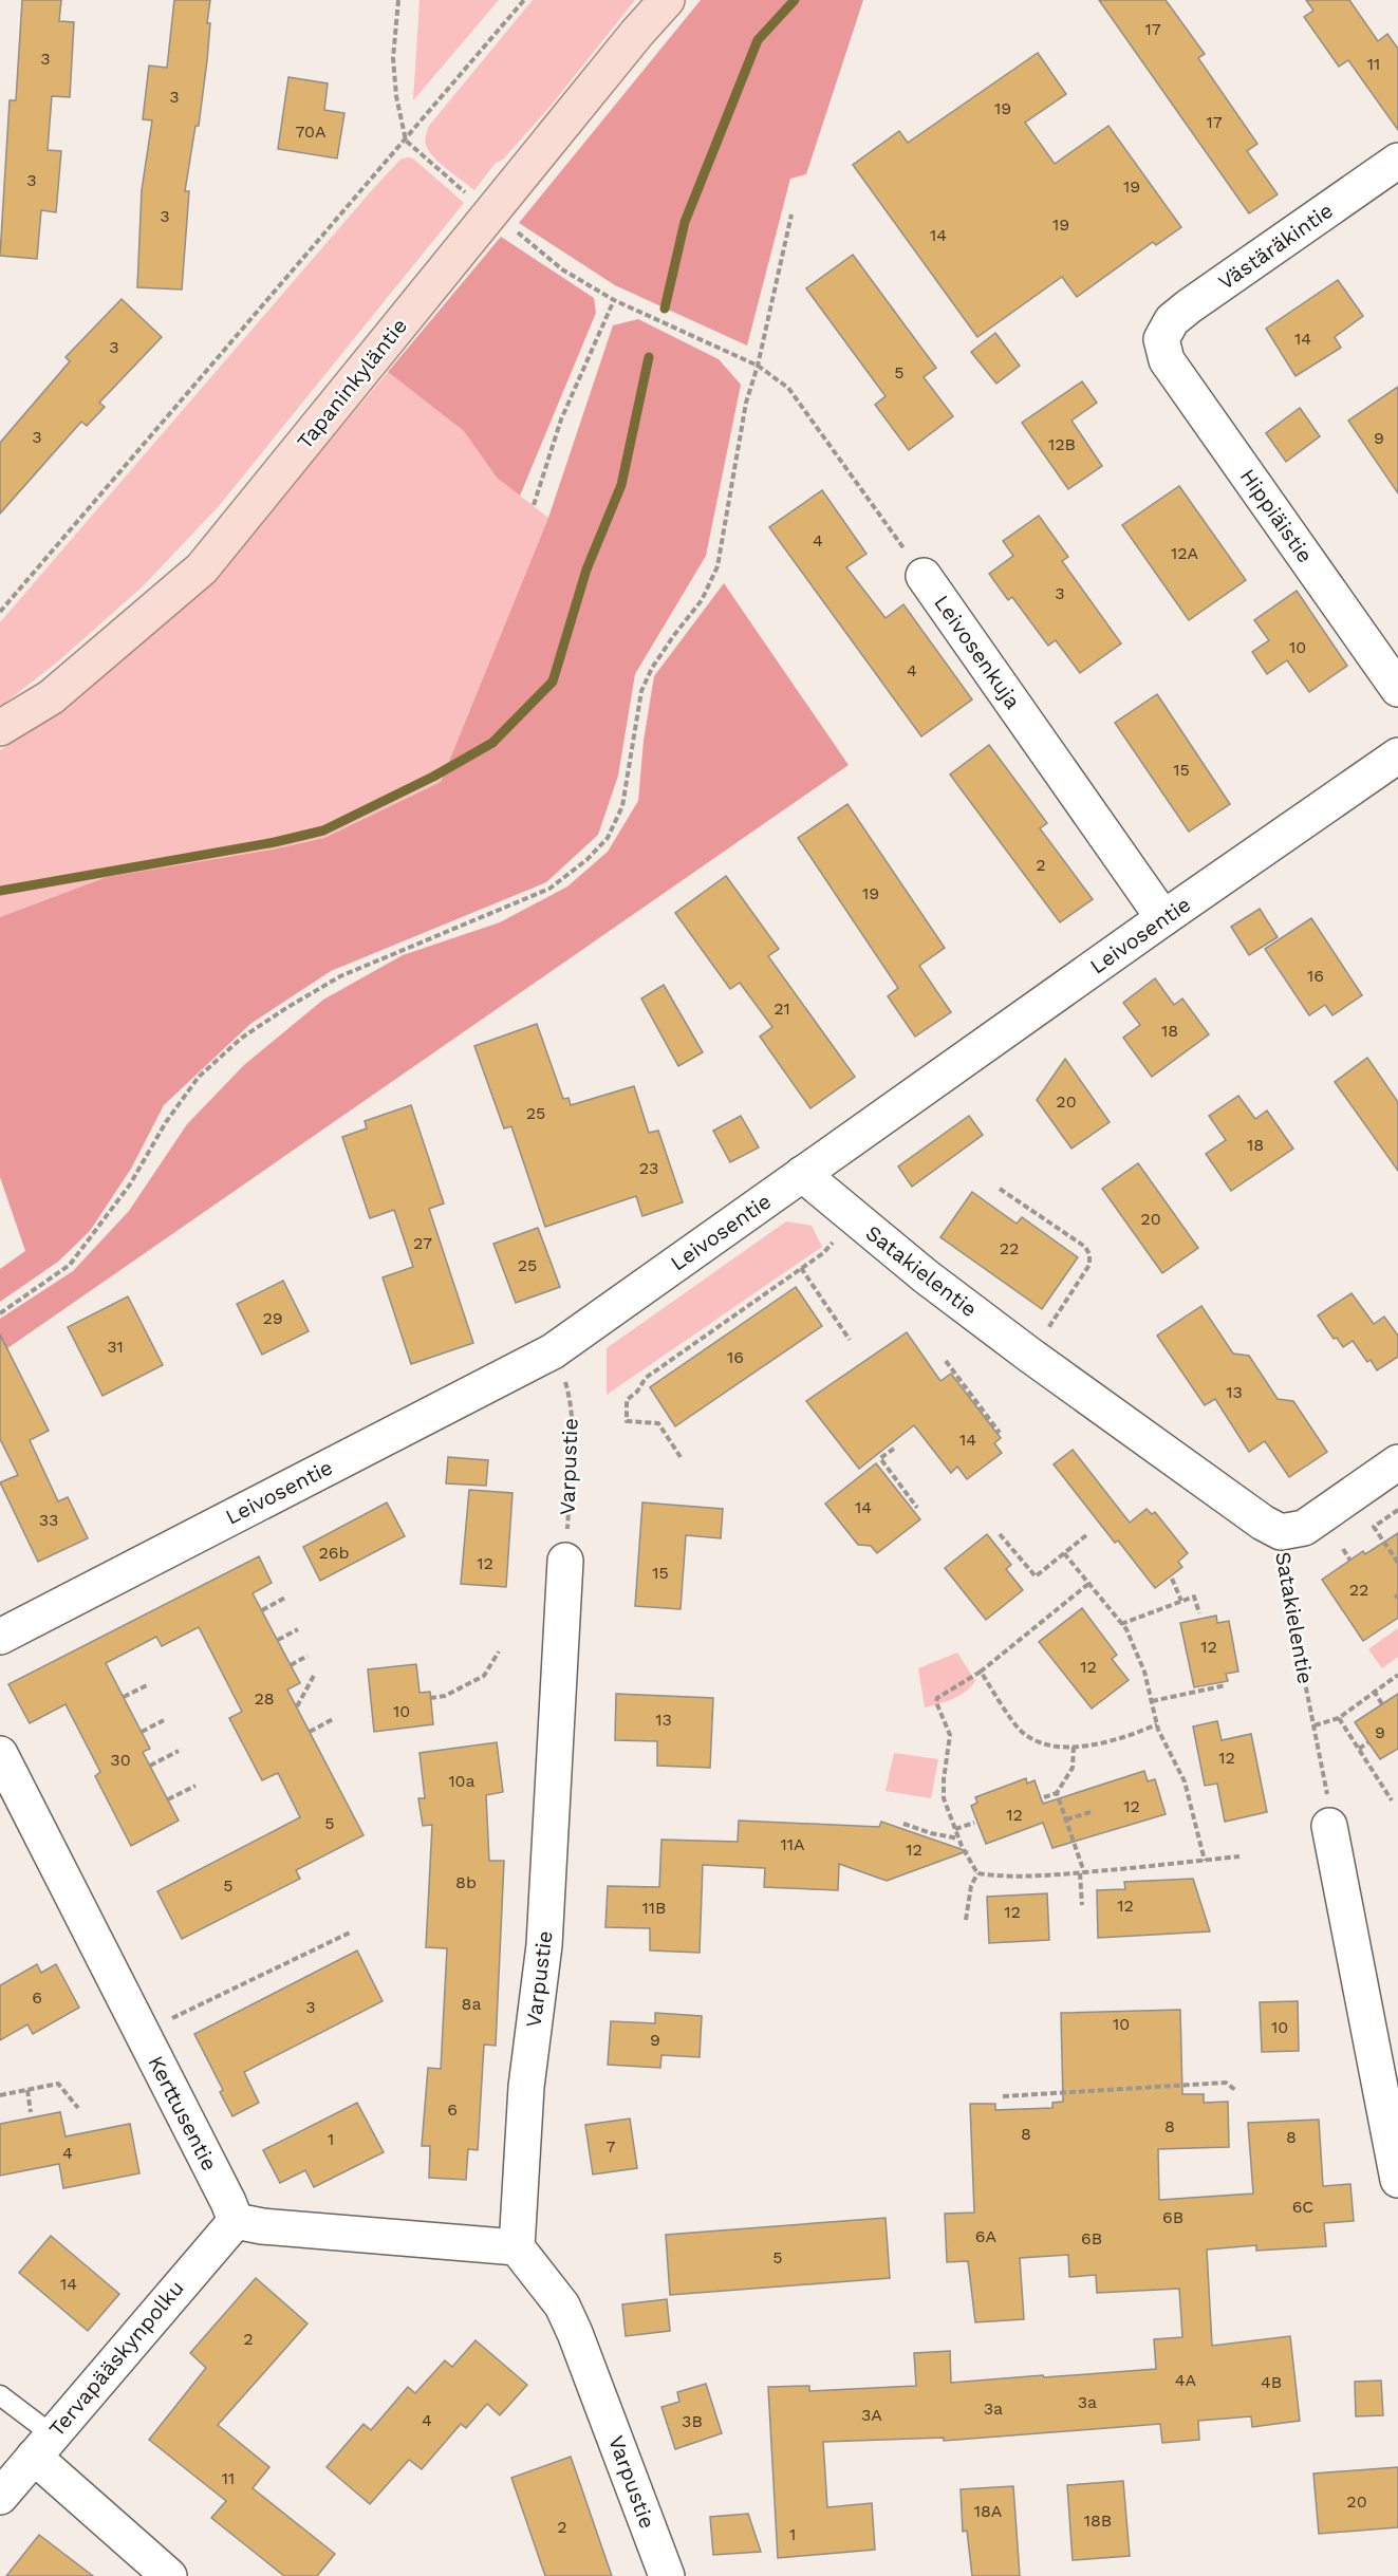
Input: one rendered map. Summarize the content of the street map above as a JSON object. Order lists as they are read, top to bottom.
{
  "streets": {
    "main road": ["Tapaninkyläntie"],
    "street": [
      "Västäräkintie",
      "Hippiäistie",
      "Leivosenkuja",
      "Leivosentie",
      "Satakielentie",
      "Varpustie",
      "Kerttusentie",
      "Tervapääskynpolku"
    ]
  },
  "crossings": [
    ["Västäräkintie", "Hippiäistie"],
    ["Leivosenkuja", "Leivosentie"],
    ["Leivosentie", "Satakielentie"],
    ["Leivosentie", "Varpustie"],
    ["Kerttusentie", "Tervapääskynpolku"]
  ],
  "house_numbers": [
    "17",
    "3",
    "11",
    "3",
    "19",
    "17",
    "70A",
    "3",
    "19",
    "3",
    "19",
    "14",
    "14",
    "3",
    "5",
    "3",
    "9",
    "12B",
    "4",
    "12A",
    "3",
    "10",
    "4",
    "15",
    "2",
    "19",
    "16",
    "21",
    "18",
    "20",
    "25",
    "18",
    "23",
    "20",
    "27",
    "22",
    "25",
    "29",
    "31",
    "16",
    "13",
    "14",
    "14",
    "33",
    "26b",
    "12",
    "15",
    "22",
    "12",
    "12",
    "28",
    "10",
    "13",
    "9",
    "12",
    "30",
    "10a",
    "12",
    "12",
    "5",
    "11A",
    "12",
    "8b",
    "5",
    "12",
    "11B",
    "12",
    "6",
    "8a",
    "3",
    "10",
    "10",
    "9",
    "6",
    "8",
    "8",
    "8",
    "1",
    "7",
    "4",
    "6C",
    "6B",
    "6A",
    "6B",
    "5",
    "14",
    "2",
    "4A",
    "4B",
    "3a",
    "3a",
    "3A",
    "4",
    "3B",
    "11",
    "20",
    "18A",
    "18B",
    "2",
    "1"
  ]
}
